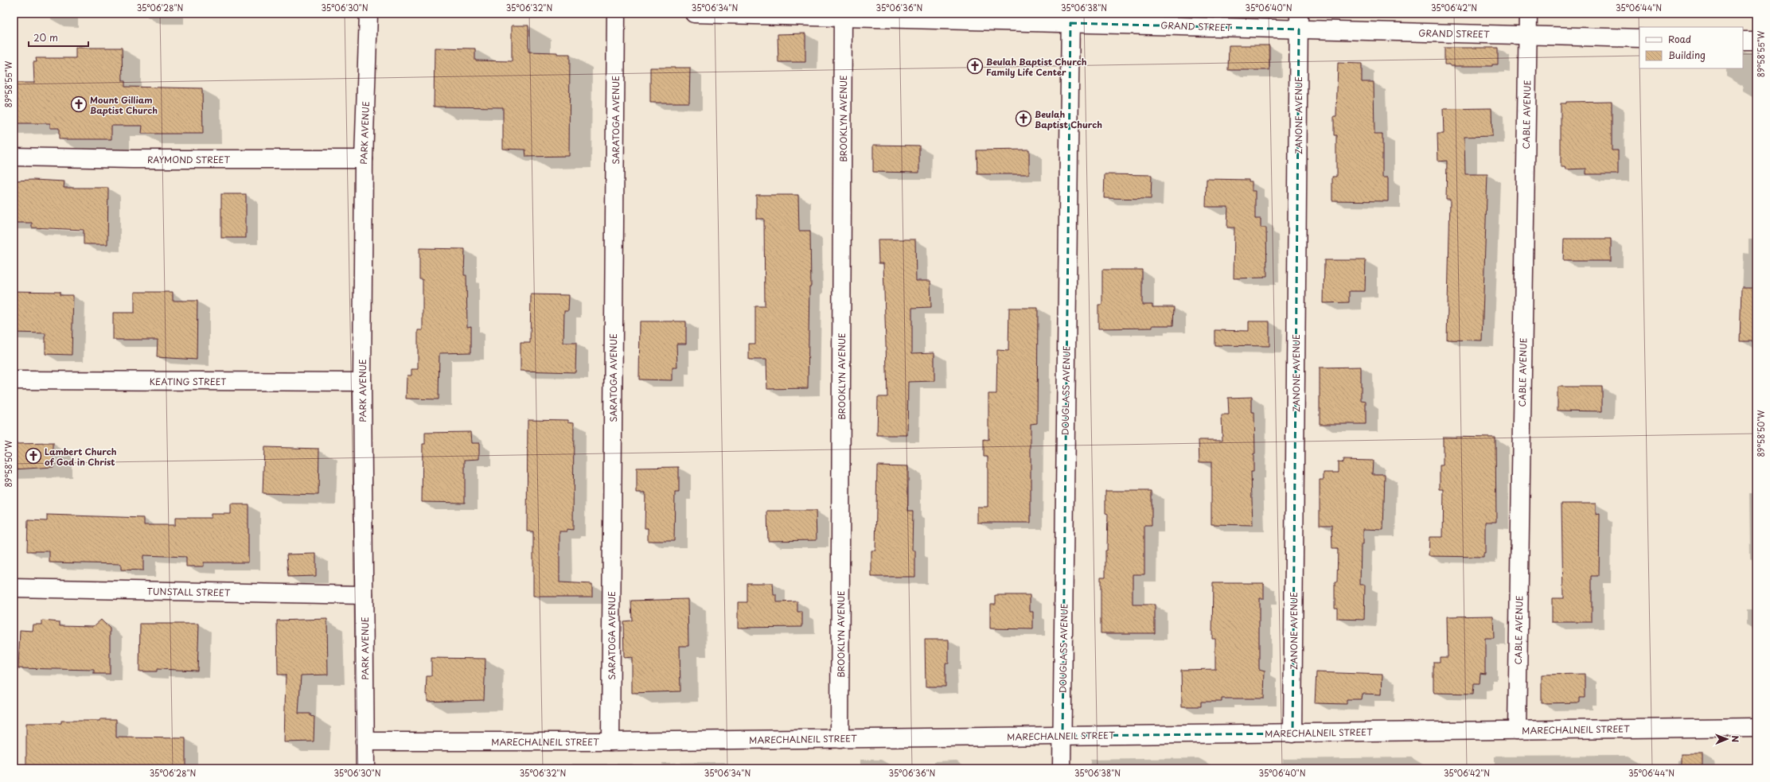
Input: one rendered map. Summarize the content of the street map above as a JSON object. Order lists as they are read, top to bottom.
{
  "streets": {
    "street": [
      "GRAND STREET",
      "CABLE AVENUE",
      "ZANONE AVENUE",
      "BROOKLYN AVENUE",
      "SARATOGA AVENUE",
      "PARK AVENUE",
      "RAYMOND STREET",
      "KEATING STREET",
      "DOUGLASS AVENUE",
      "TUNSTALL STREET",
      "MARECHALNEIL STREET"
    ]
  },
  "crossings": [
    ["GRAND STREET", "CABLE AVENUE"],
    ["GRAND STREET", "ZANONE AVENUE"],
    ["GRAND STREET", "BROOKLYN AVENUE"],
    ["GRAND STREET", "DOUGLASS AVENUE"],
    ["CABLE AVENUE", "MARECHALNEIL STREET"],
    ["ZANONE AVENUE", "MARECHALNEIL STREET"],
    ["BROOKLYN AVENUE", "MARECHALNEIL STREET"],
    ["SARATOGA AVENUE", "MARECHALNEIL STREET"],
    ["PARK AVENUE", "RAYMOND STREET"],
    ["PARK AVENUE", "KEATING STREET"],
    ["PARK AVENUE", "TUNSTALL STREET"],
    ["PARK AVENUE", "MARECHALNEIL STREET"],
    ["DOUGLASS AVENUE", "MARECHALNEIL STREET"]
  ],
  "places": {
    "church": [
      "Beulah Baptist Church Family Life Center",
      "Mount Gilliam Baptist Church",
      "Beulah Baptist Church",
      "Lambert Church of God in Christ"
    ]
  },
  "legend": ["Road", "Building"],
  "scale_bar": "20 m",
  "north": "right",
  "coordinates": [
    "35°06'28\"N",
    "35°06'30\"N",
    "35°06'32\"N",
    "35°06'34\"N",
    "35°06'36\"N",
    "35°06'38\"N",
    "35°06'40\"N",
    "35°06'42\"N",
    "35°06'44\"N",
    "89°58'55\"W",
    "89°58'50\"W"
  ]
}
